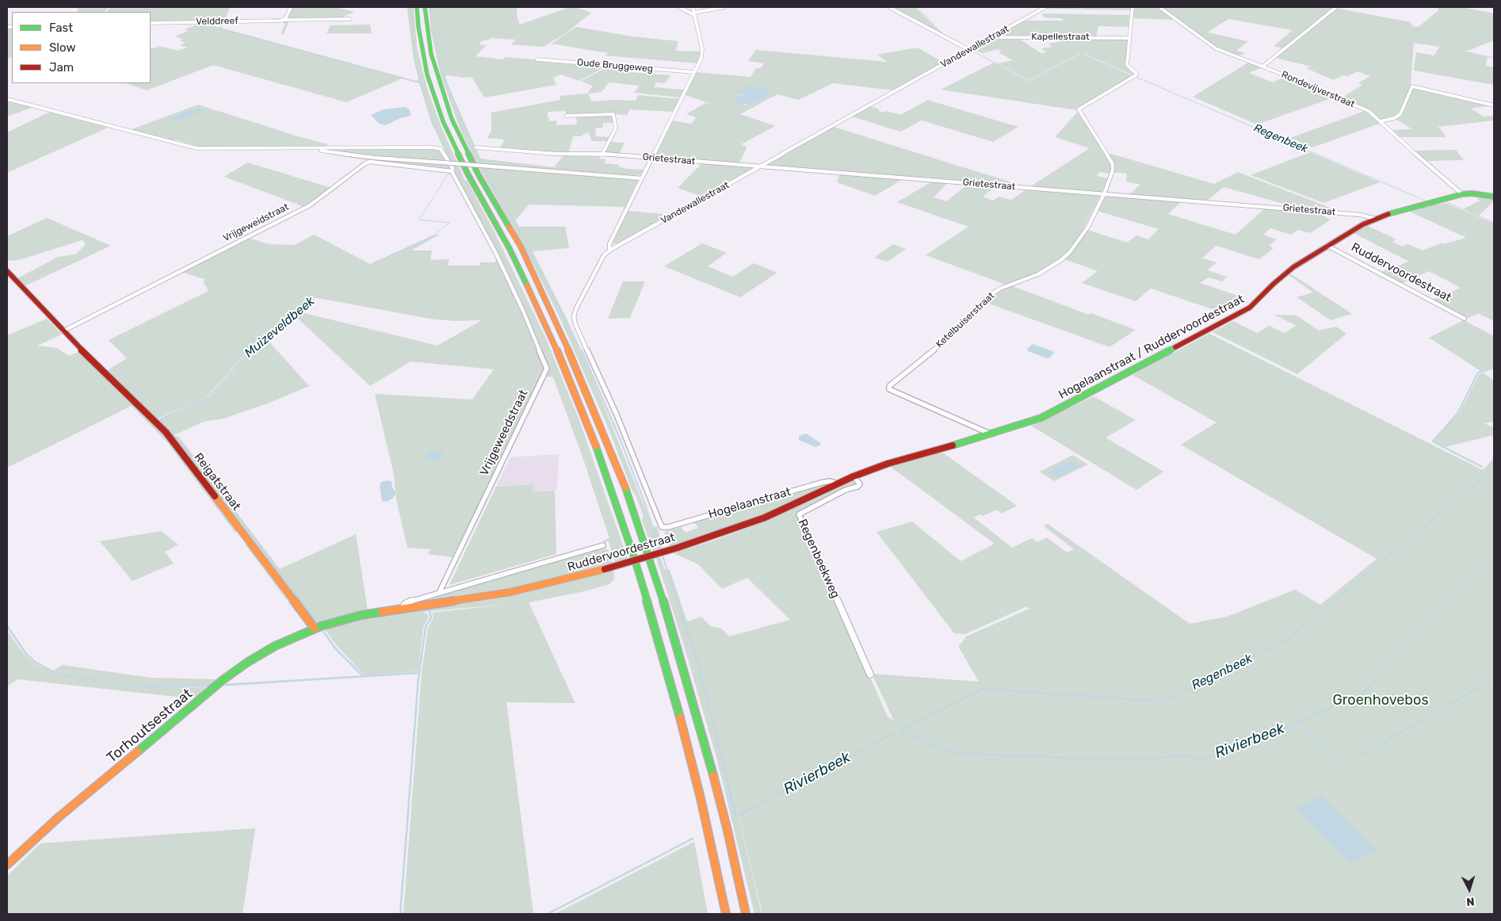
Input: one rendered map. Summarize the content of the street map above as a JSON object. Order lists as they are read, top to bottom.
{
  "streets": {
    "main road": [
      "Ruddervoordestraat",
      "Hogelaanstraat / Ruddervoordestraat",
      "Reigatstraat",
      "Torhoutsestraat"
    ],
    "street": [
      "Velddreef",
      "Kapellestraat",
      "Vandewallestraat",
      "Oude Bruggeweg",
      "Rondevijverstraat",
      "Grietestraat",
      "Vrijgeweidstraat",
      "Ketelbuiserstraat",
      "Vrijgeweedstraat",
      "Hogelaanstraat",
      "Regenbeekweg"
    ]
  },
  "crossings": [
    ["Kapellestraat", "Vandewallestraat"],
    ["Kapellestraat", "Ketelbuiserstraat"],
    ["Vandewallestraat", "Grietestraat"],
    ["Vandewallestraat", "Hogelaanstraat"],
    ["Rondevijverstraat", "Hogelaanstraat / Ruddervoordestraat"],
    ["Grietestraat", "Ketelbuiserstraat"],
    ["Grietestraat", "Hogelaanstraat / Ruddervoordestraat"],
    ["Vrijgeweidstraat", "Vrijgeweedstraat"],
    ["Vrijgeweidstraat", "Reigatstraat"],
    ["Ruddervoordestraat", "Hogelaanstraat / Ruddervoordestraat"],
    ["Ruddervoordestraat", "Hogelaanstraat"],
    ["Ruddervoordestraat", "Torhoutsestraat"],
    ["Ketelbuiserstraat", "Hogelaanstraat / Ruddervoordestraat"],
    ["Hogelaanstraat / Ruddervoordestraat", "Hogelaanstraat"],
    ["Hogelaanstraat / Ruddervoordestraat", "Regenbeekweg"],
    ["Reigatstraat", "Torhoutsestraat"]
  ],
  "water": ["Regenbeek", "Muizeveldbeek", "Rivierbeek"],
  "parks": ["Groenhovebos"],
  "legend": ["Fast", "Slow", "Jam"],
  "north": "bottom"
}
